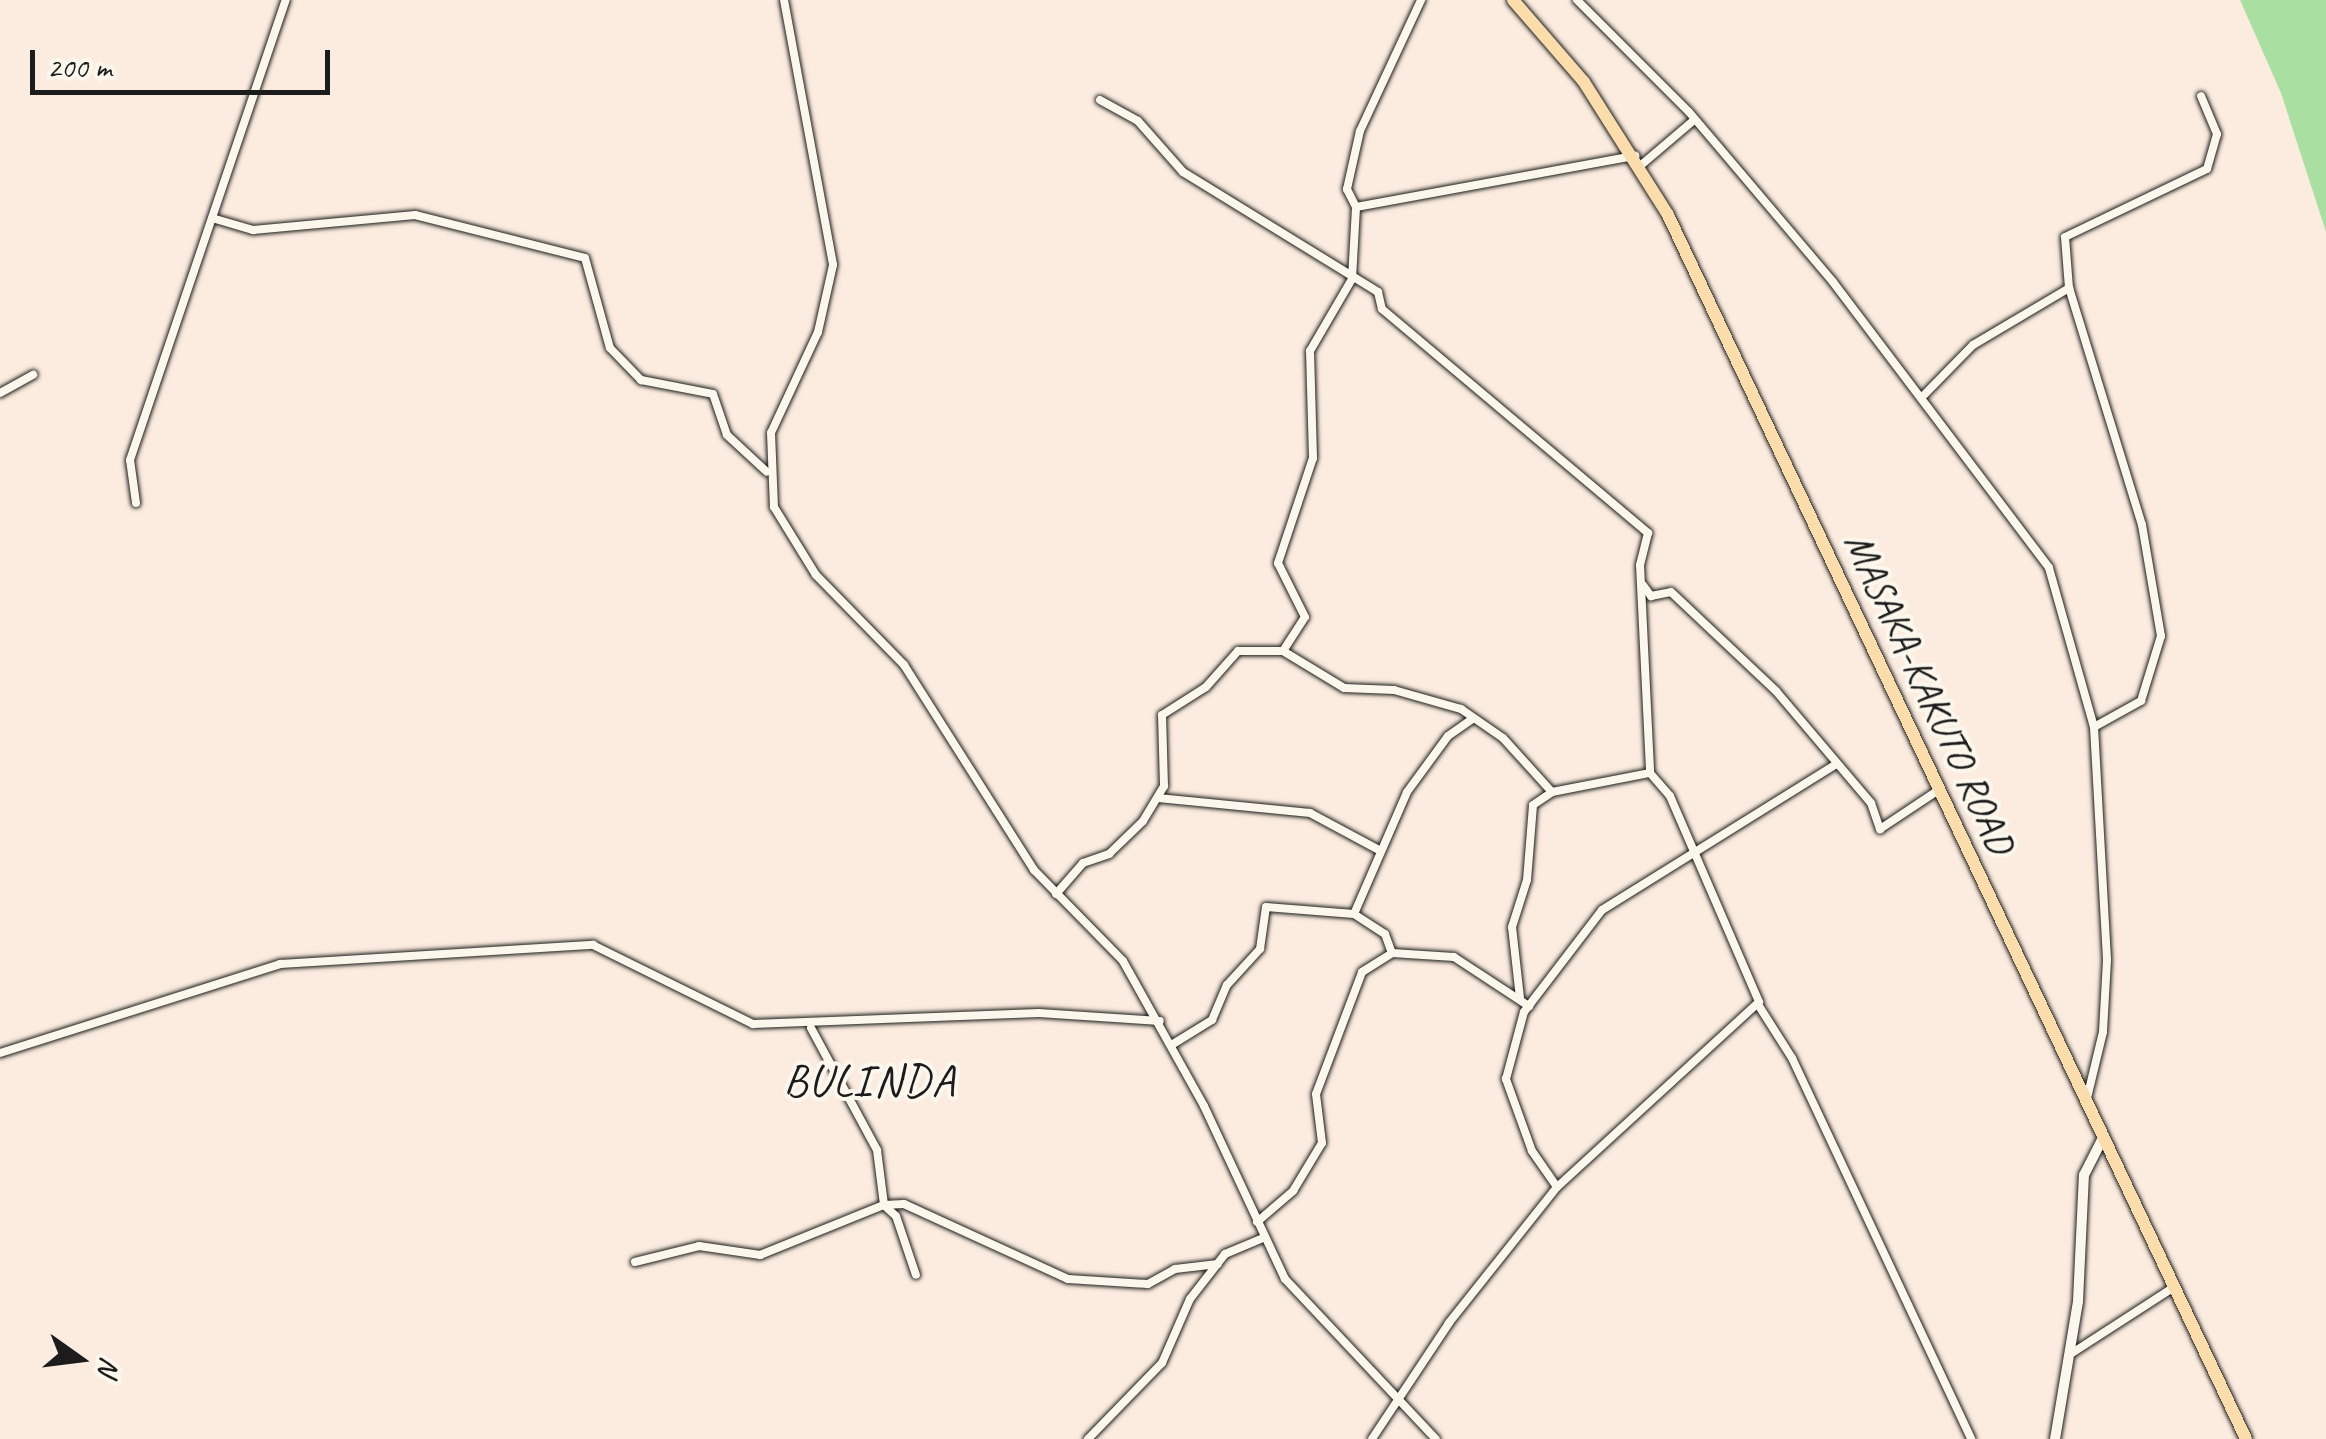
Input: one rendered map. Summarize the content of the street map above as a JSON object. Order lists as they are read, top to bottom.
{
  "streets": {
    "highway": ["MASAKA-KAKUTO ROAD"]
  },
  "districts": ["BULINDA"],
  "scale_bar": "200 m",
  "north": "right"
}
